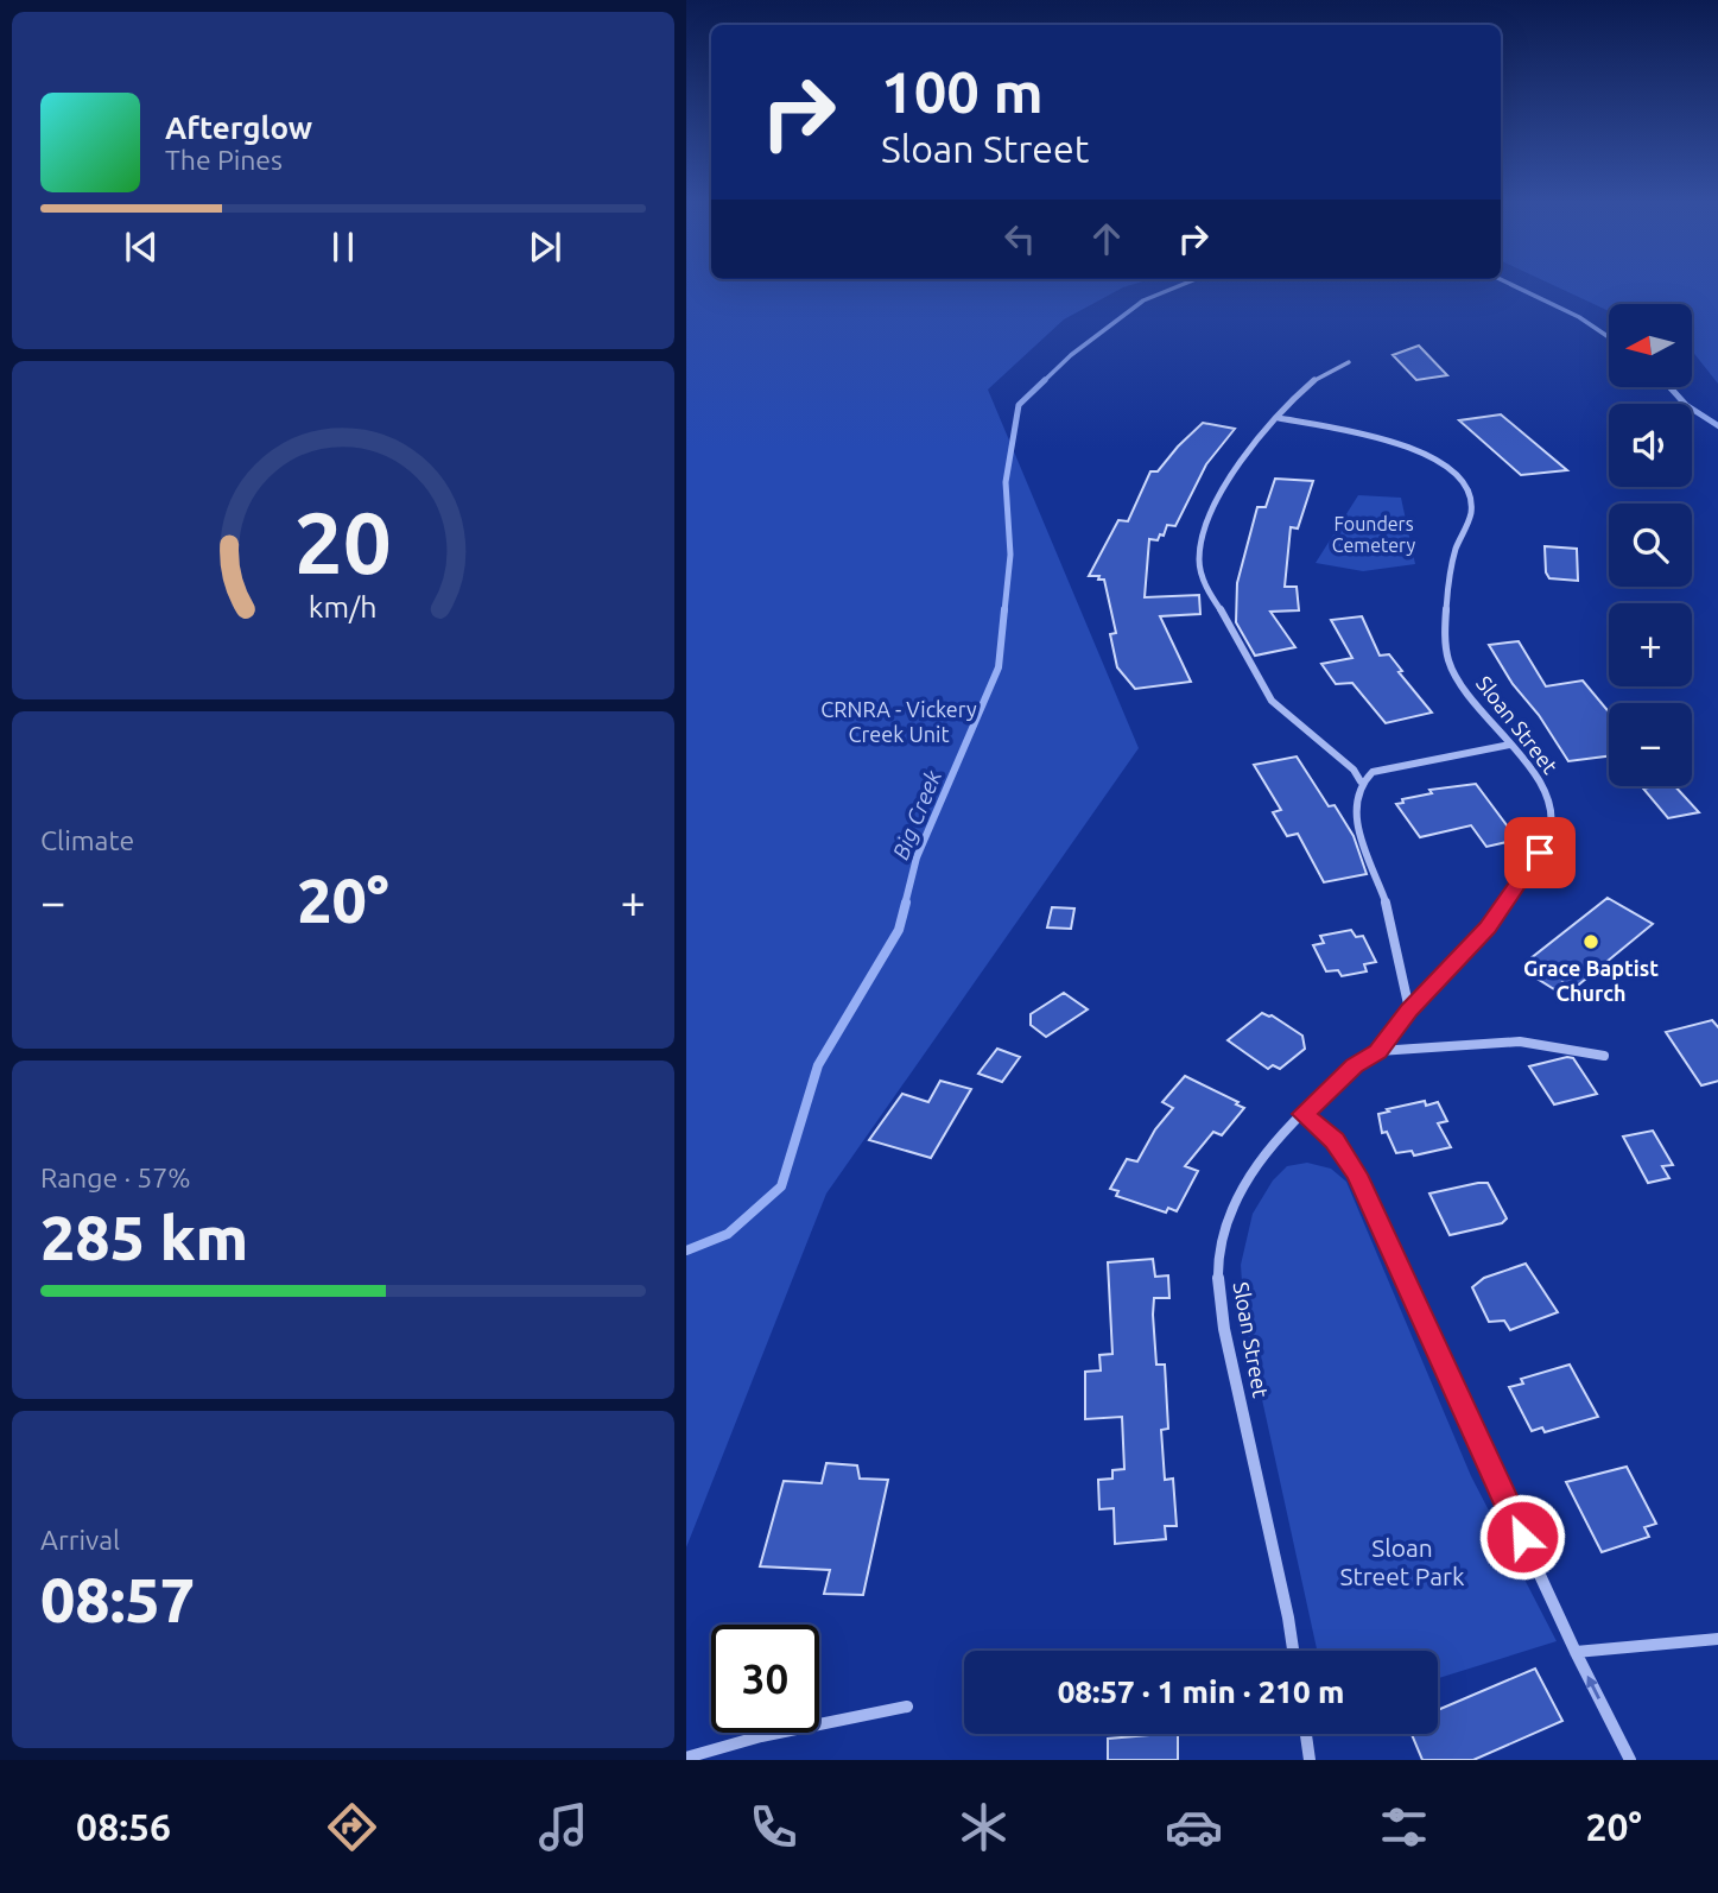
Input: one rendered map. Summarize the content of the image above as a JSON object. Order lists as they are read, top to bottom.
{
  "streets": {
    "street": ["Sloan Street"]
  },
  "water": ["Big Creek"],
  "parks": ["Founders Cemetery", "CRNRA - Vickery Creek Unit", "Sloan Street Park"],
  "places": ["Grace Baptist Church"],
  "north": "left",
  "page": {
    "turn": ["100 m", "Sloan Street"],
    "song": ["Afterglow", "The Pines"],
    "map_buttons": ["+", "−"],
    "tile": [
      "Climate",
      ["Range · 57%", "285 km"],
      ["Arrival", "08:57"]
    ],
    "heat": ["−", "20°", "+"],
    "limit": "30",
    "trip": "08:57 · 1 min · 210 m",
    "tabs": ["08:56", "20°"],
    "gauge": ["20", "km/h"]
  }
}
